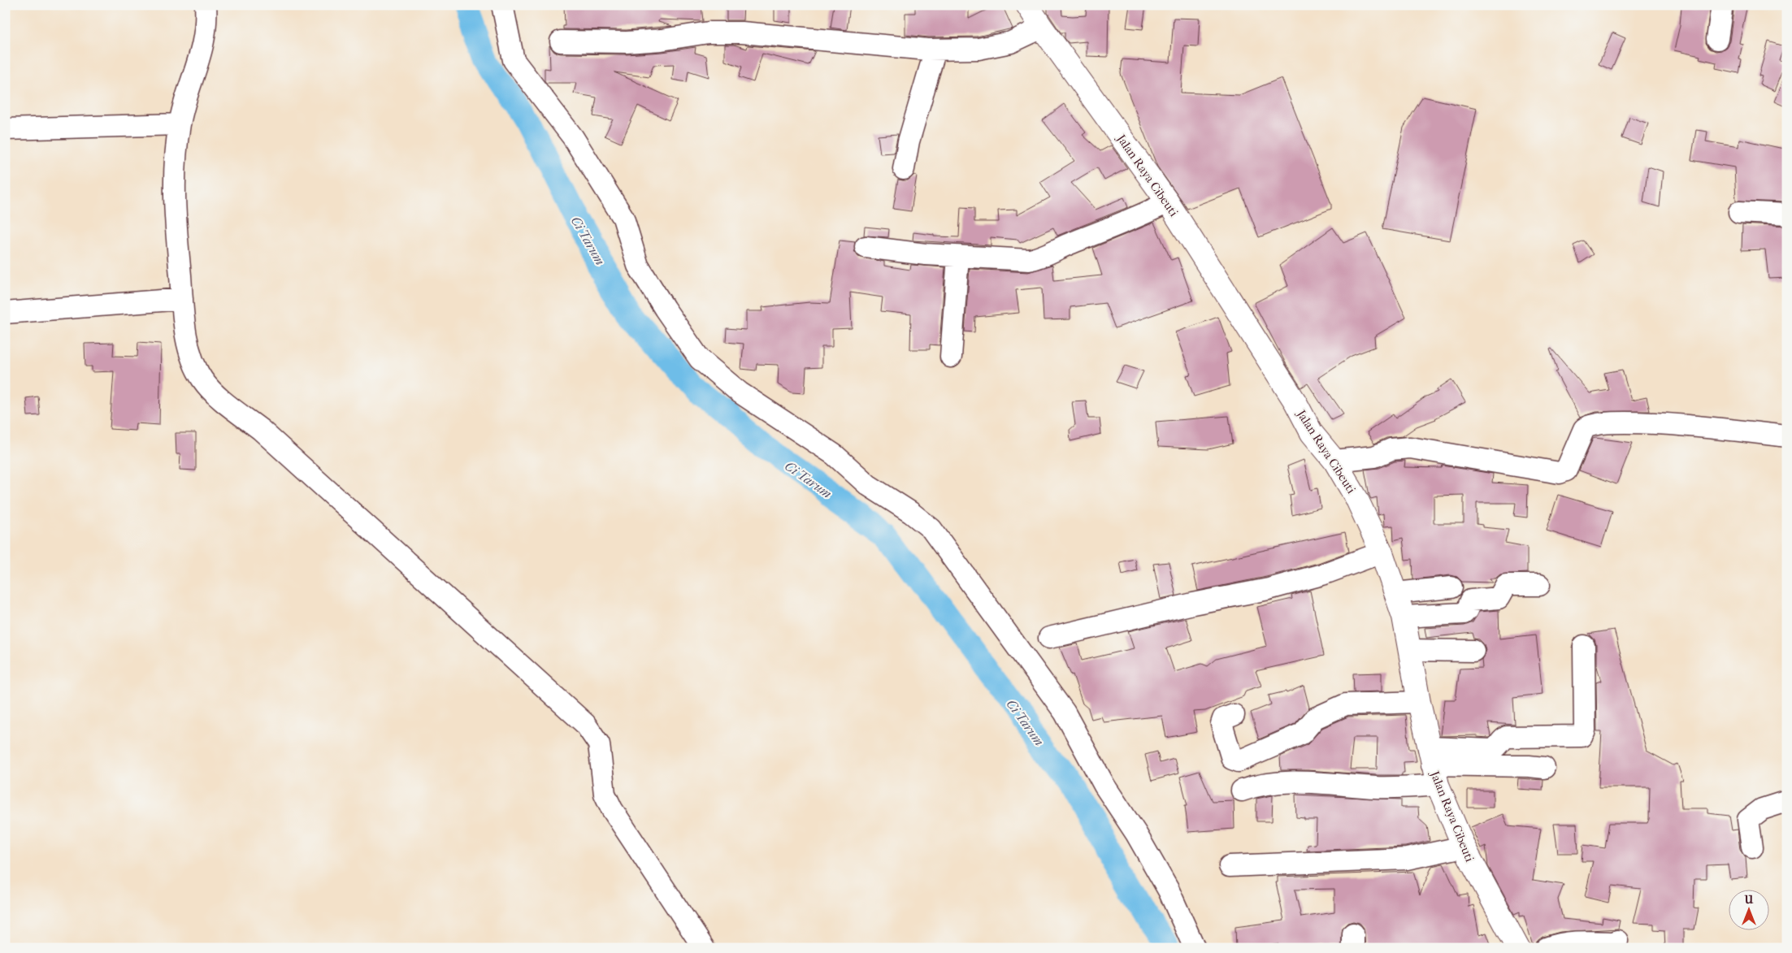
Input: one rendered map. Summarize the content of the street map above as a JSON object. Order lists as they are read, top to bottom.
{
  "streets": {
    "main road": ["Jalan Raya Cibeuti"]
  },
  "water": ["Ci Tarum"],
  "north": "top"
}
